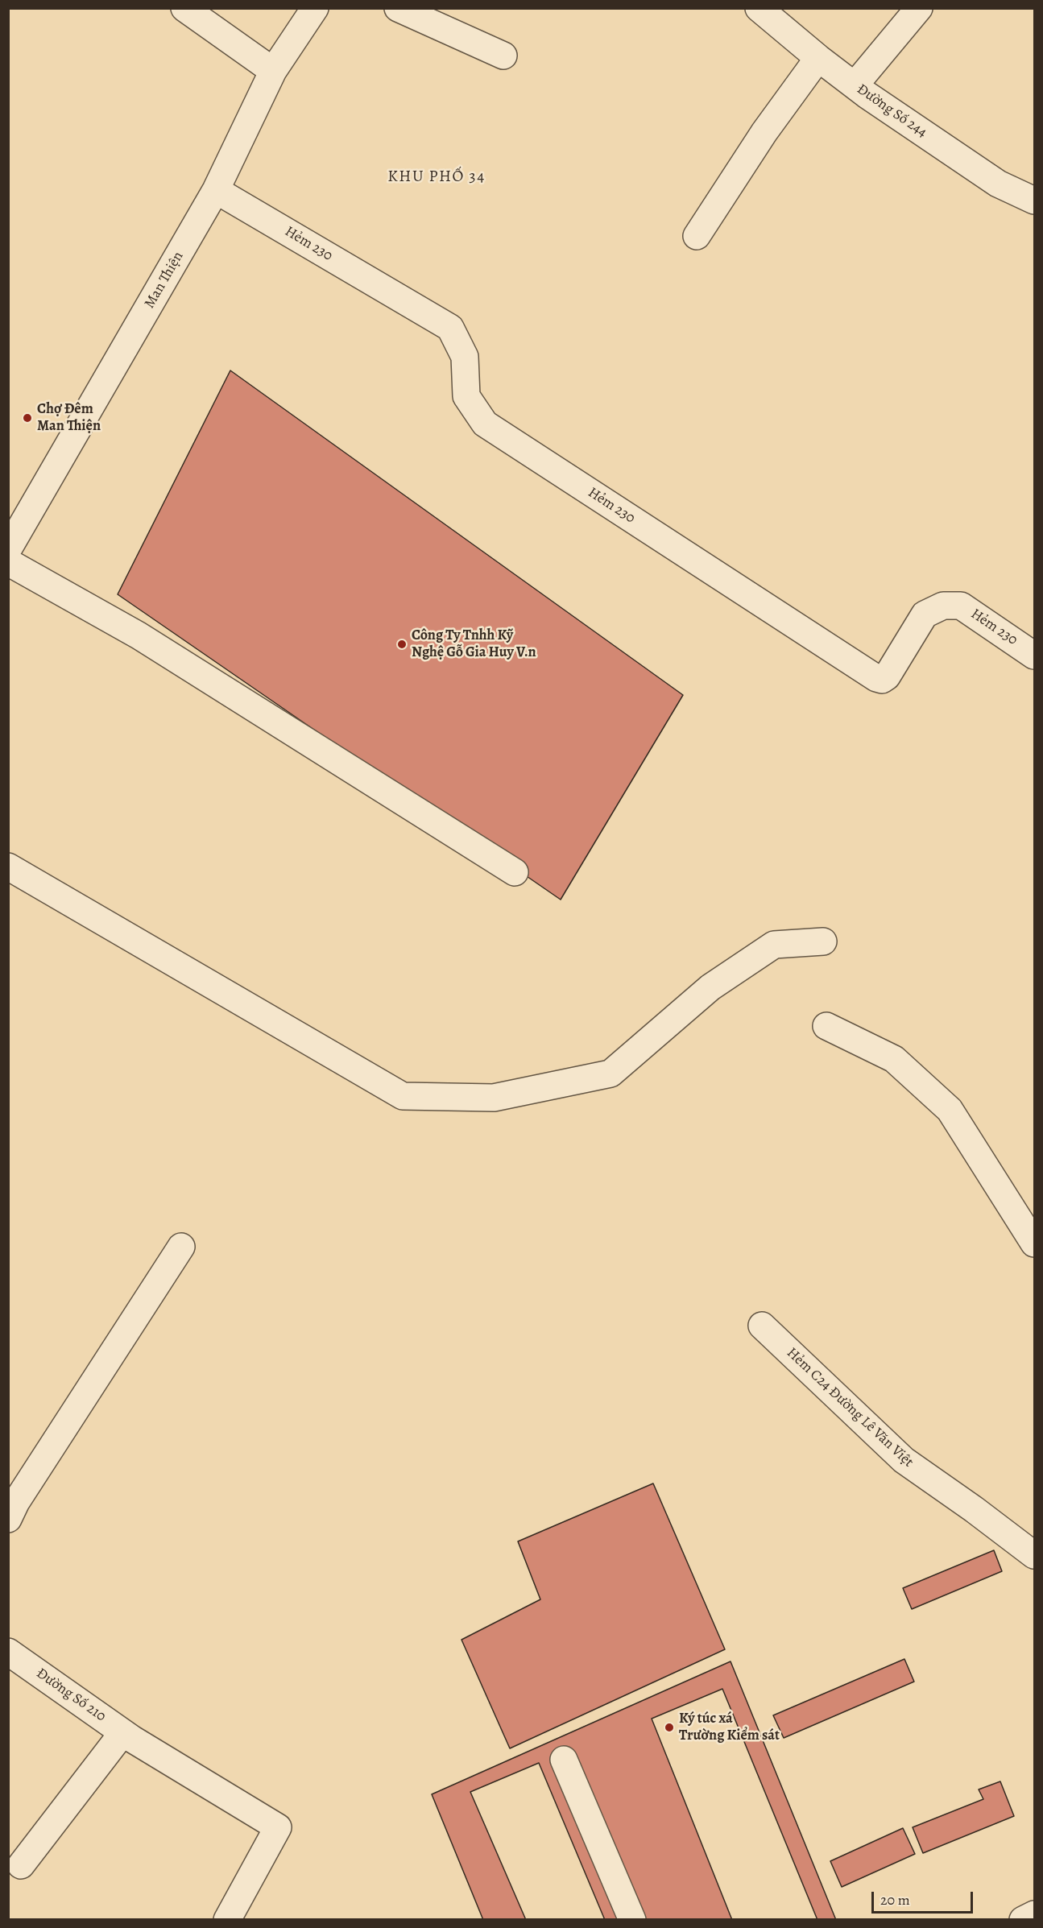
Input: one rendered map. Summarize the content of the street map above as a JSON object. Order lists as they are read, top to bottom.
{
  "streets": {
    "street": [
      "Đường Số 244",
      "Hẻm 230",
      "Man Thiện",
      "Hẻm C24 Đường Lê Văn Việt",
      "Đường Số 210"
    ]
  },
  "crossings": [
    ["Hẻm 230", "Man Thiện"]
  ],
  "districts": ["KHU PHỐ 34"],
  "places": ["Chợ Đêm Man Thiện", "Công Ty Tnhh Kỹ Nghệ Gỗ Gia Huy V.n", "Ký túc xá Trường Kiểm sát"],
  "scale_bar": "20 m"
}
